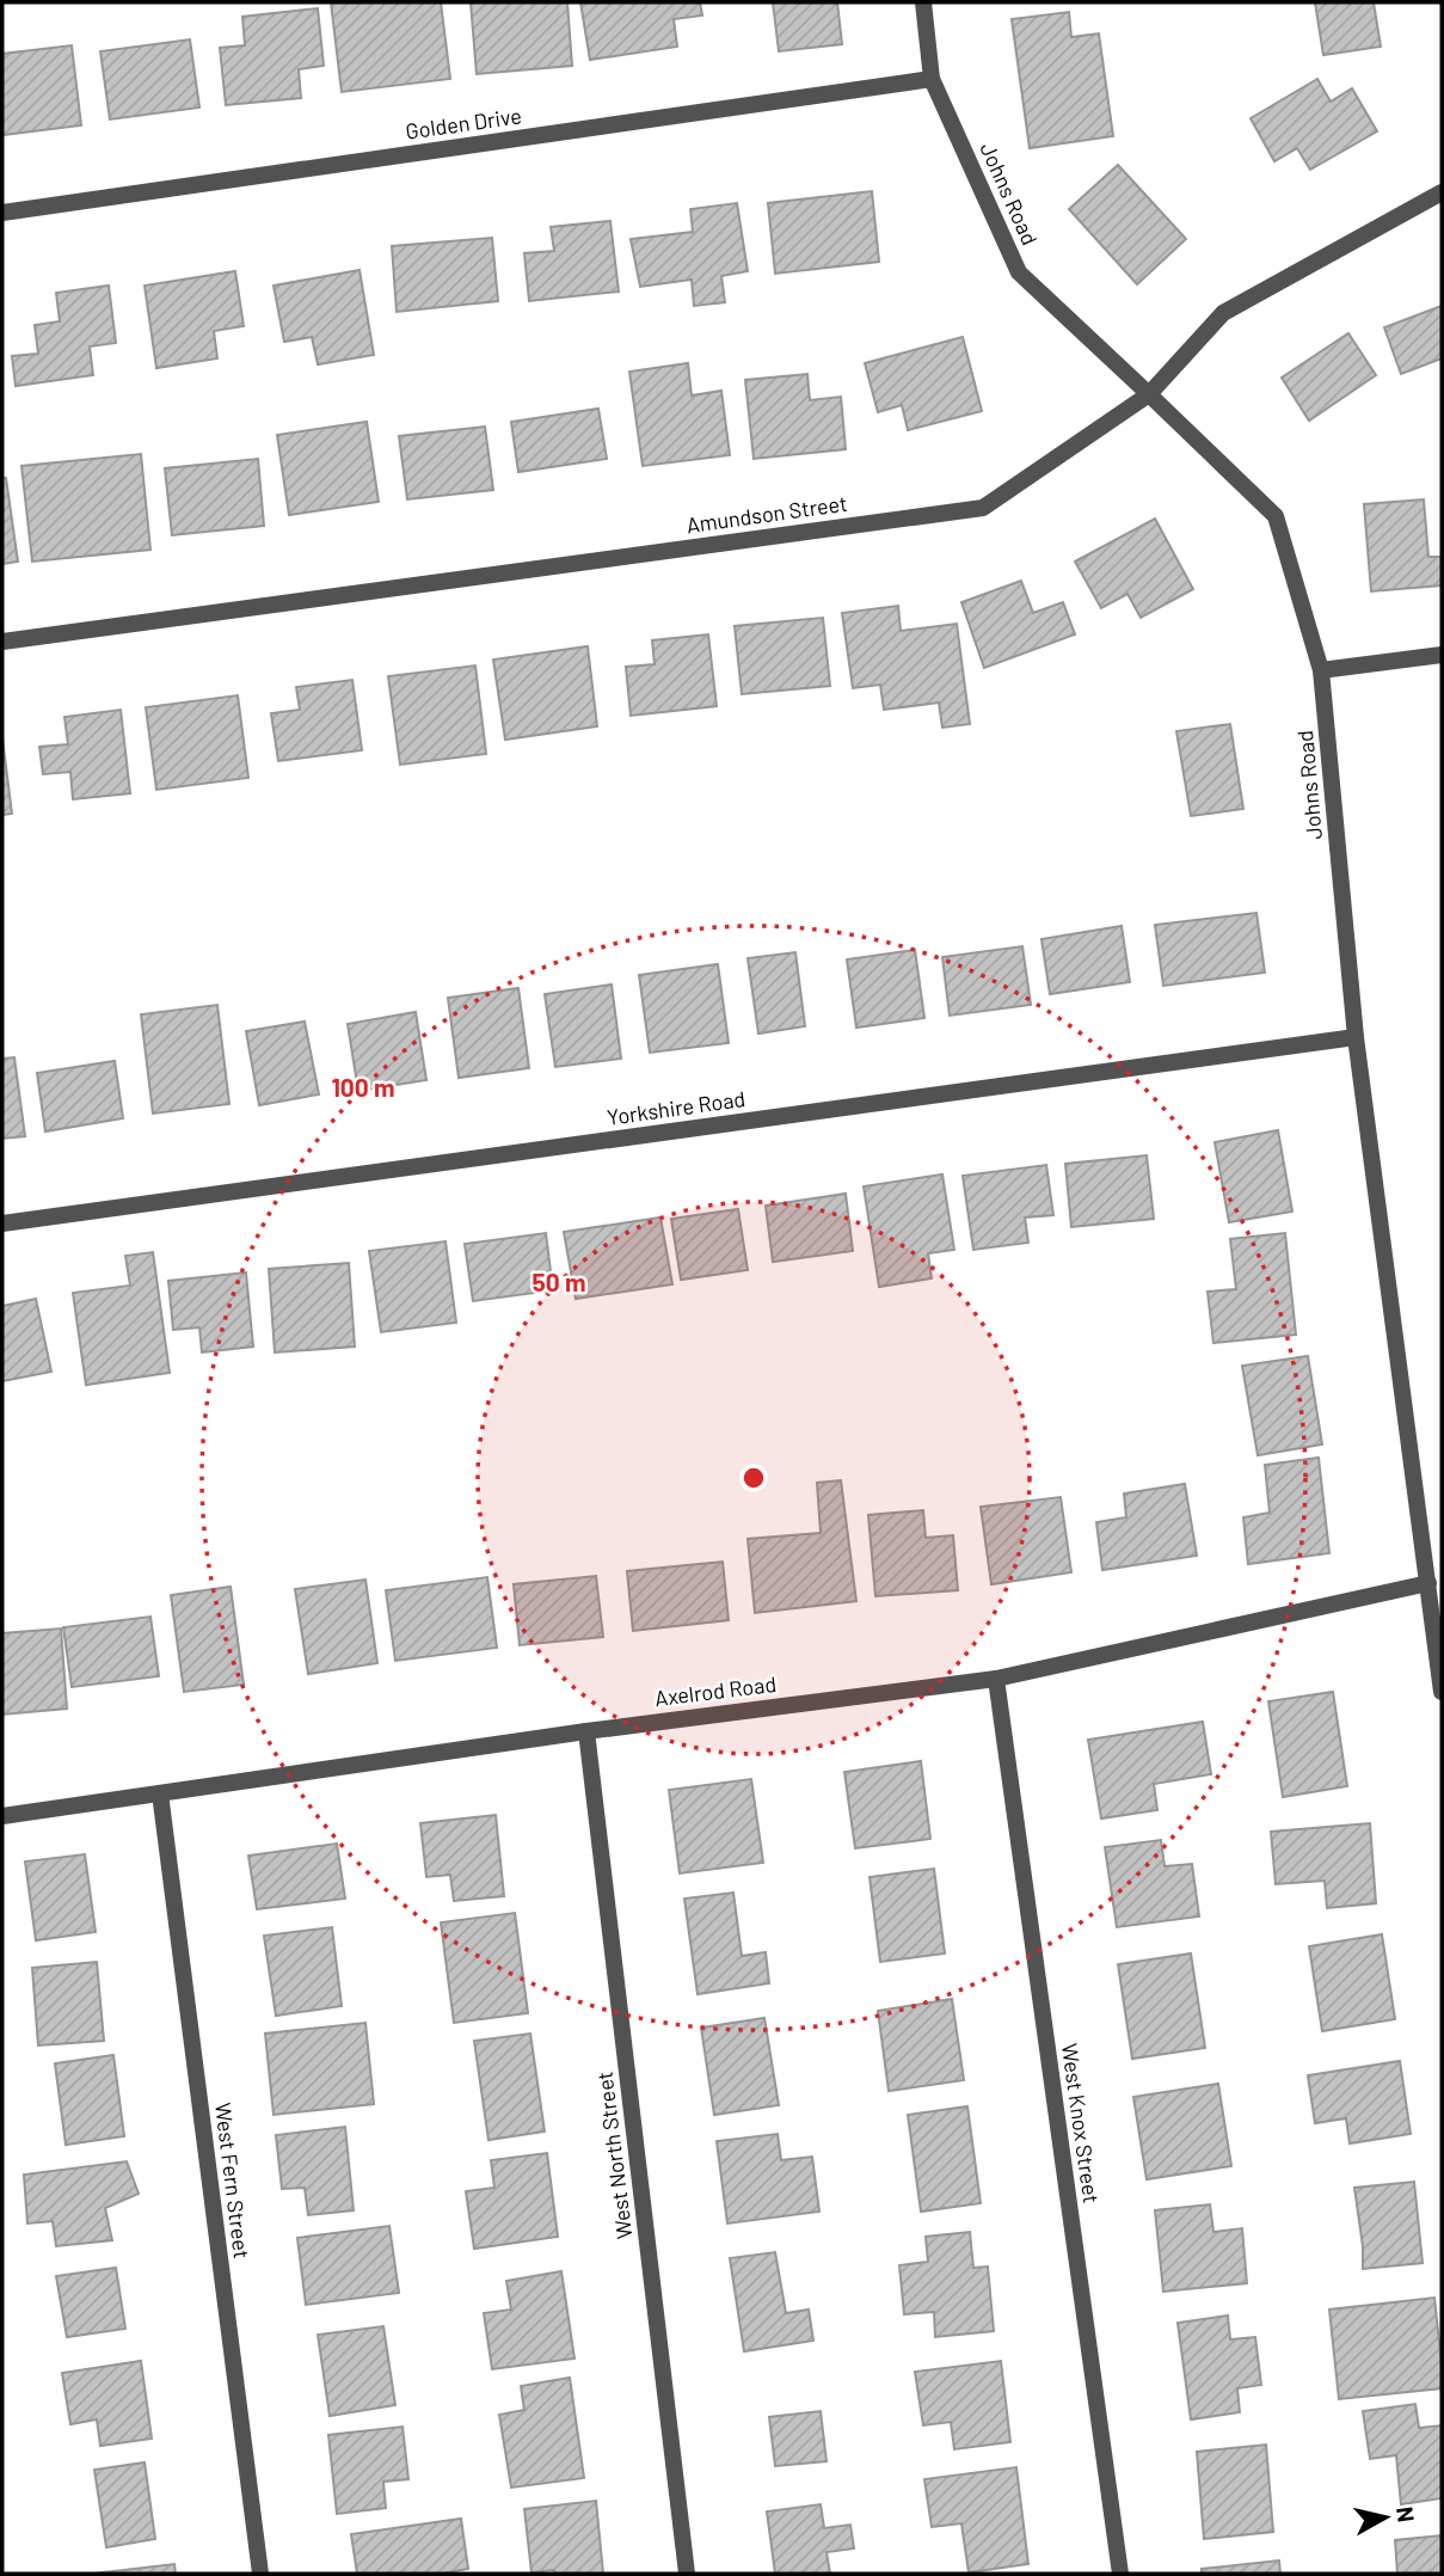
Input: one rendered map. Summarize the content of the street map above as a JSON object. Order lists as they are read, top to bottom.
{
  "streets": {
    "street": [
      "Golden Drive",
      "Johns Road",
      "Amundson Street",
      "Yorkshire Road",
      "Axelrod Road",
      "West Knox Street",
      "West North Street",
      "West Fern Street"
    ]
  },
  "crossings": [
    ["Golden Drive", "Johns Road"],
    ["Johns Road", "Amundson Street"],
    ["Johns Road", "Yorkshire Road"],
    ["Johns Road", "Axelrod Road"],
    ["Axelrod Road", "West Knox Street"],
    ["Axelrod Road", "West North Street"],
    ["Axelrod Road", "West Fern Street"]
  ],
  "north": "right",
  "rings": ["100 m", "50 m"]
}
